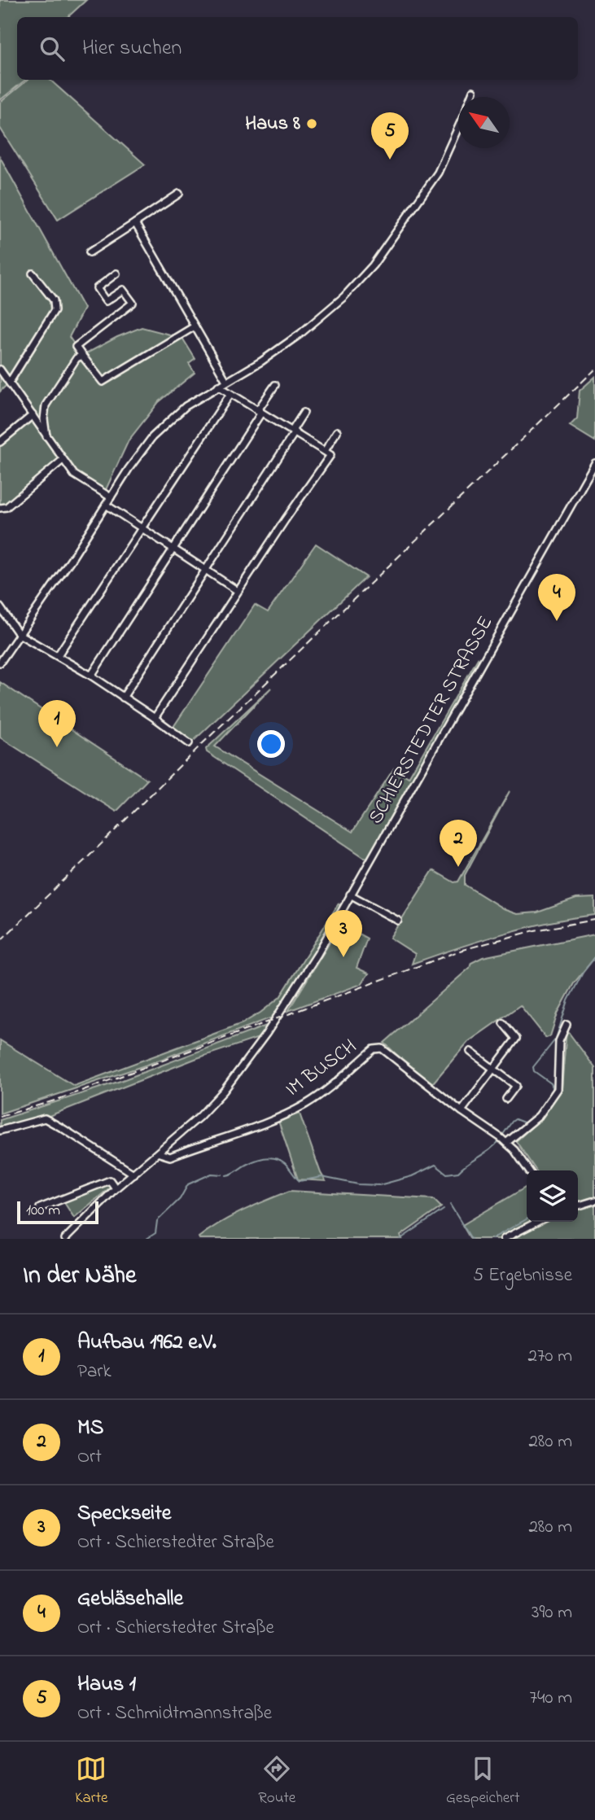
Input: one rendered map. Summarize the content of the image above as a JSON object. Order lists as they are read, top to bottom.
{
  "streets": {
    "street": ["SCHIERSTEDTER STRASSE", "IM BUSCH"]
  },
  "crossings": [
    ["SCHIERSTEDTER STRASSE", "IM BUSCH"]
  ],
  "places": ["Haus 8"],
  "scale_bar": "100 m",
  "north": "top left",
  "page": {
    "search": "Hier suchen",
    "pins": [
      "5",
      "4",
      "1",
      "2",
      "3"
    ],
    "scale": "100 m",
    "heading": ["In der Nähe", "5 Ergebnisse"],
    "list": [
      {
        "mark": "1",
        "name": "Aufbau 1962 e.V.",
        "note": "Park",
        "value": "270 m"
      },
      {
        "mark": "2",
        "name": "MS",
        "note": "Ort",
        "value": "280 m"
      },
      {
        "mark": "3",
        "name": "Speckseite",
        "note": "Ort · Schierstedter Straße",
        "value": "280 m"
      },
      {
        "mark": "4",
        "name": "Gebläsehalle",
        "note": "Ort · Schierstedter Straße",
        "value": "390 m"
      },
      {
        "mark": "5",
        "name": "Haus 1",
        "note": "Ort · Schmidtmannstraße",
        "value": "740 m"
      }
    ],
    "nav": ["Karte", "Route", "Gespeichert"]
  }
}
